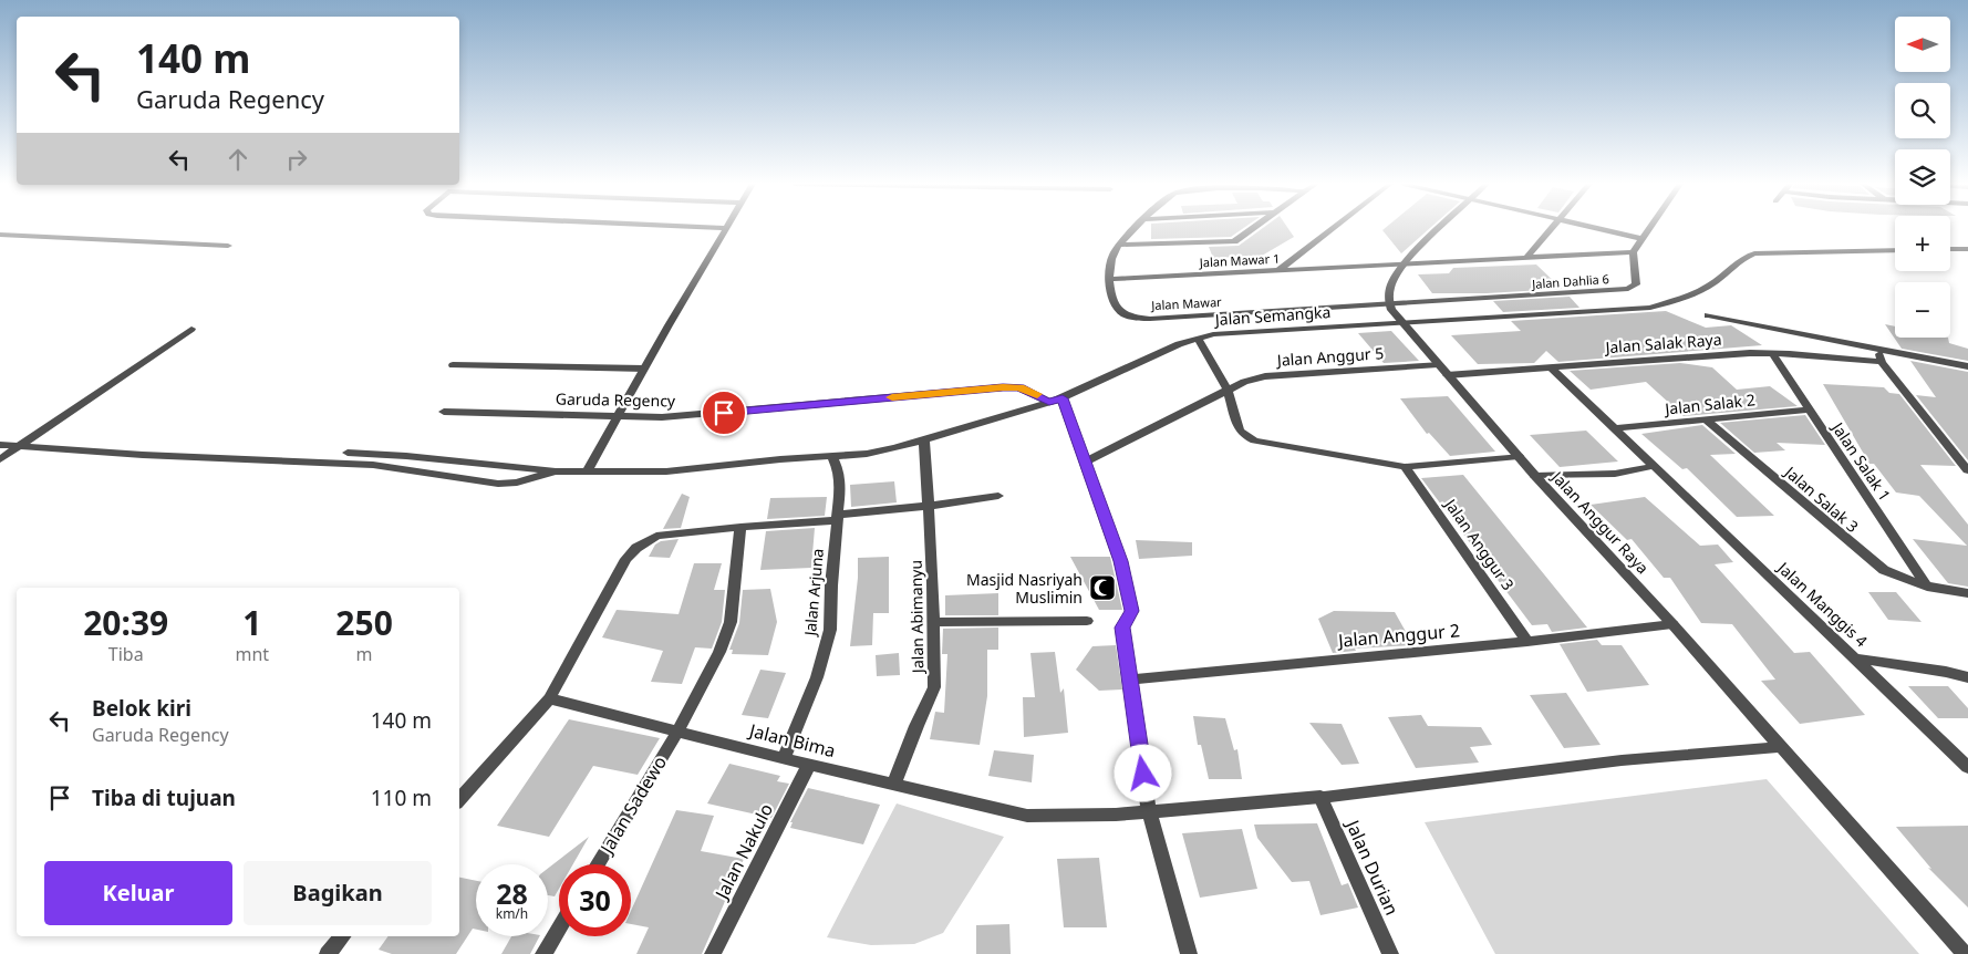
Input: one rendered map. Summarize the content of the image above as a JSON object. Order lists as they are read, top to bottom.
{
  "streets": {
    "street": [
      "Jalan Mawar 1",
      "Jalan Dahlia 6",
      "Jalan Mawar",
      "Jalan Semangka",
      "Jalan Salak Raya",
      "Jalan Anggur 5",
      "Garuda Regency",
      "Jalan Salak 2",
      "Jalan Salak 1",
      "Jalan Salak 3",
      "Jalan Anggur Raya",
      "Jalan Anggur 3",
      "Jalan Arjuna",
      "Jalan Manggis 4",
      "Jalan Abimanyu",
      "Jalan Anggur 2",
      "Jalan Bima",
      "Jalan Sadewo",
      "Jalan Nakulo",
      "Jalan Durian"
    ]
  },
  "crossings": [
    ["Jalan Mawar 1", "Jalan Dahlia 6"],
    ["Jalan Mawar 1", "Jalan Mawar"],
    ["Jalan Dahlia 6", "Jalan Mawar"],
    ["Jalan Dahlia 6", "Jalan Semangka"],
    ["Jalan Dahlia 6", "Jalan Anggur Raya"],
    ["Jalan Mawar", "Jalan Semangka"],
    ["Jalan Mawar", "Jalan Anggur Raya"],
    ["Jalan Semangka", "Garuda Regency"],
    ["Jalan Semangka", "Jalan Anggur Raya"],
    ["Jalan Semangka", "Jalan Arjuna"],
    ["Jalan Semangka", "Jalan Abimanyu"],
    ["Jalan Salak Raya", "Jalan Salak 1"],
    ["Jalan Salak Raya", "Jalan Anggur Raya"],
    ["Jalan Salak Raya", "Jalan Manggis 4"],
    ["Jalan Anggur 5", "Jalan Anggur Raya"],
    ["Jalan Salak 2", "Jalan Salak 1"],
    ["Jalan Salak 2", "Jalan Salak 3"],
    ["Jalan Salak 2", "Jalan Manggis 4"],
    ["Jalan Salak 1", "Jalan Salak 3"],
    ["Jalan Anggur Raya", "Jalan Anggur 2"],
    ["Jalan Anggur Raya", "Jalan Bima"],
    ["Jalan Anggur 3", "Jalan Anggur 2"],
    ["Jalan Arjuna", "Jalan Bima"],
    ["Jalan Abimanyu", "Jalan Bima"],
    ["Jalan Bima", "Jalan Sadewo"],
    ["Jalan Bima", "Jalan Nakulo"],
    ["Jalan Bima", "Jalan Durian"]
  ],
  "places": {
    "mosque": ["Masjid Nasriyah Muslimin"]
  },
  "north": "left",
  "page": {
    "map_buttons": ["+", "−"],
    "turn": ["140 m", "Garuda Regency"],
    "eta": [
      "20:39",
      "Tiba",
      "1",
      "mnt",
      "250",
      "m"
    ],
    "list": [
      {
        "name": "Belok kiri",
        "note": "Garuda Regency",
        "value": "140 m"
      },
      {
        "name": "Tiba di tujuan",
        "value": "110 m"
      }
    ],
    "buttons": ["Keluar", "Bagikan"],
    "speed": "28 km/h",
    "limit": "30"
  }
}
